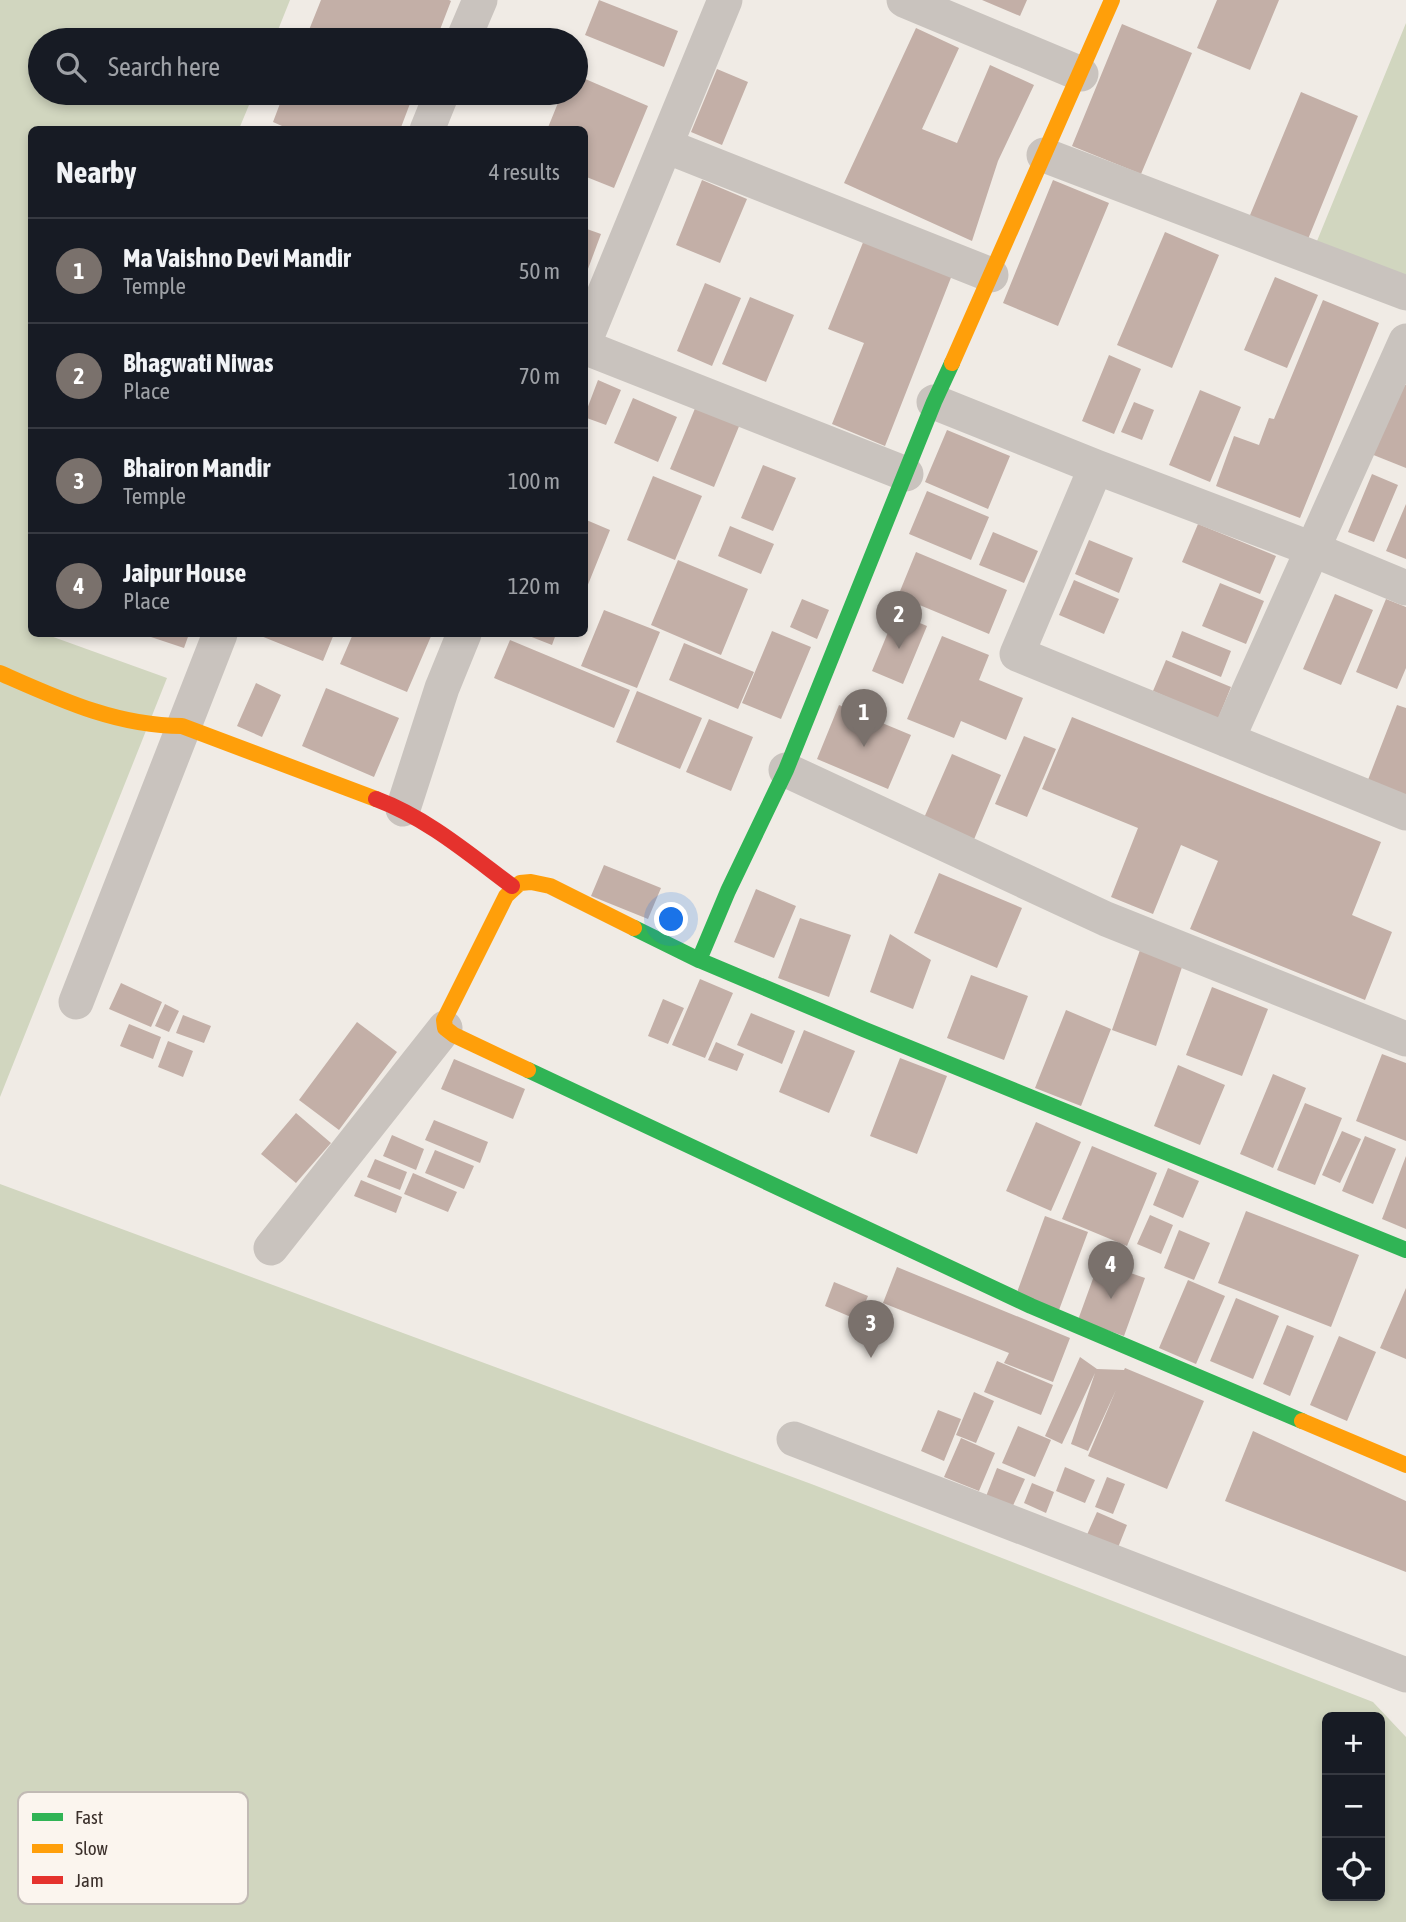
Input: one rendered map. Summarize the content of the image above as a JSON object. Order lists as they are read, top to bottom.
{
  "legend": ["Fast", "Slow", "Jam"],
  "page": {
    "search": "Search here",
    "heading": ["Nearby", "4 results"],
    "list": [
      {
        "mark": "1",
        "name": "Ma Vaishno Devi Mandir",
        "note": "Temple",
        "value": "50 m"
      },
      {
        "mark": "2",
        "name": "Bhagwati Niwas",
        "note": "Place",
        "value": "70 m"
      },
      {
        "mark": "3",
        "name": "Bhairon Mandir",
        "note": "Temple",
        "value": "100 m"
      },
      {
        "mark": "4",
        "name": "Jaipur House",
        "note": "Place",
        "value": "120 m"
      }
    ],
    "pins": [
      "2",
      "1",
      "4",
      "3"
    ],
    "map_buttons": ["+", "−"]
  }
}
